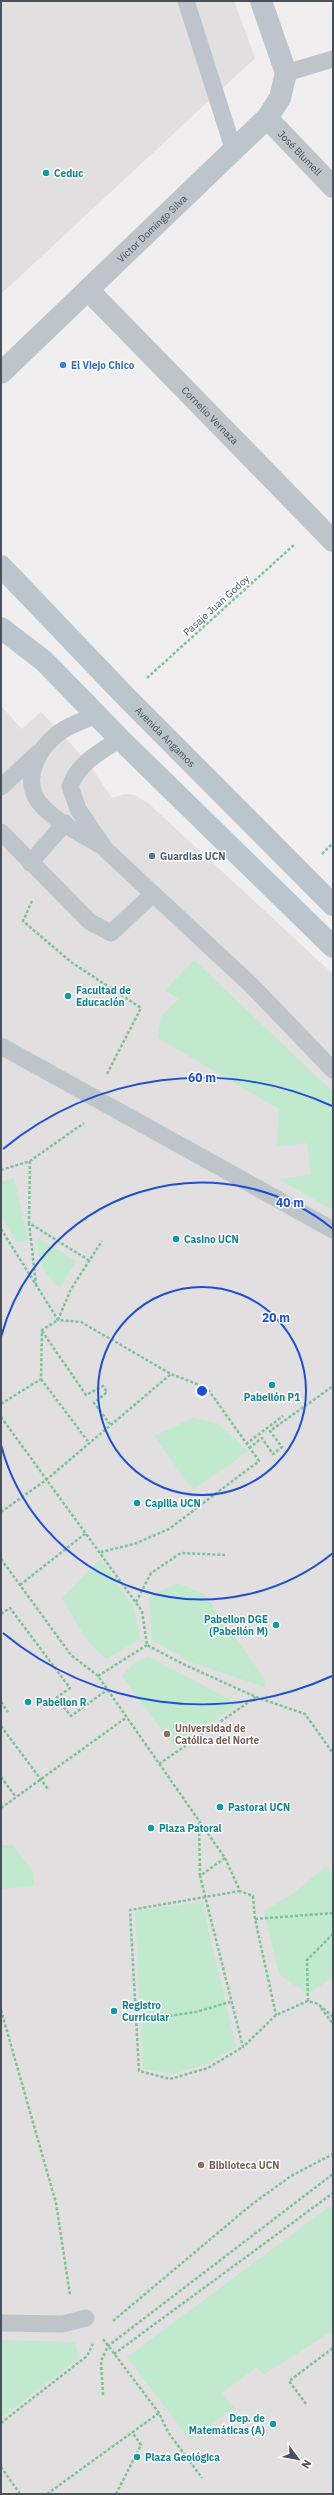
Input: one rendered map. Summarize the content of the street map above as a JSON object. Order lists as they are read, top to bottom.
{
  "streets": {
    "main road": ["Avenida Angamos"],
    "street": ["José Blumell", "Víctor Domingo Silva", "Cornelio Vernaza"],
    "path": ["Pasaje Juan Godoy"]
  },
  "crossings": [
    ["José Blumell", "Víctor Domingo Silva"],
    ["Víctor Domingo Silva", "Cornelio Vernaza"],
    ["Cornelio Vernaza", "Pasaje Juan Godoy"],
    ["Pasaje Juan Godoy", "Avenida Angamos"]
  ],
  "places": [
    "Ceduc",
    "El Viejo Chico",
    "Guardias UCN",
    "Facultad de Educación",
    "Casino UCN",
    "Pabellón P1",
    "Capilla UCN",
    "Pabellon DGE (Pabellón M)",
    "Pabellon R",
    "Universidad de Católica del Norte",
    "Pastoral UCN",
    "Plaza Patoral",
    "Registro Curricular",
    "Biblioteca UCN",
    "Dep. de Matemáticas (A)",
    "Plaza Geológica"
  ],
  "north": "bottom right",
  "rings": ["60 m", "40 m", "20 m"]
}
